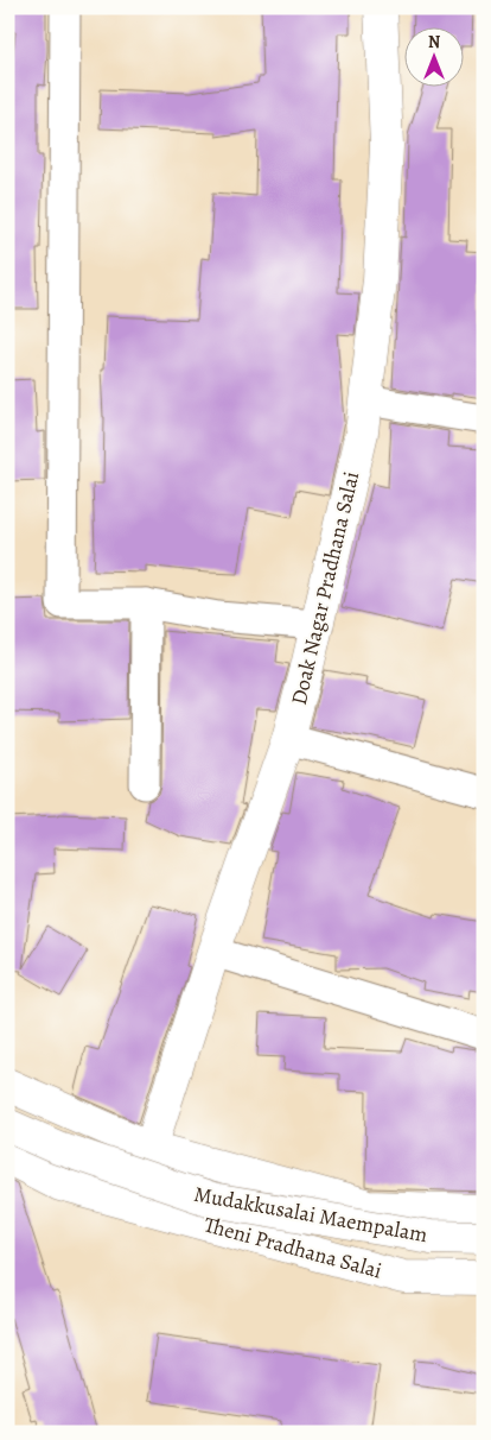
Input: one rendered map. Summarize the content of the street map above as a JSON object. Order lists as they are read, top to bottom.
{
  "streets": {
    "main road": ["Doak Nagar Pradhana Salai", "Mudakkusalai Maempalam", "Theni Pradhana Salai"]
  },
  "north": "top"
}
